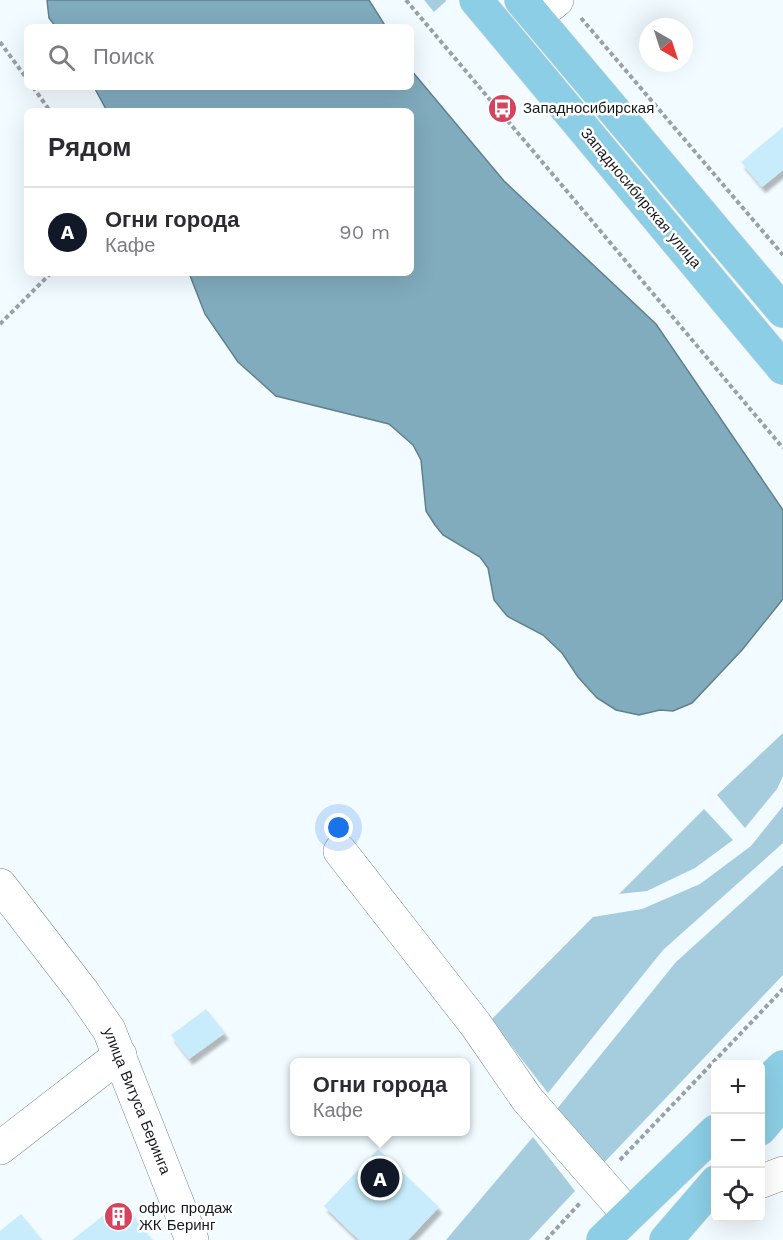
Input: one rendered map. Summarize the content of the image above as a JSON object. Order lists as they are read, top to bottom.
{
  "streets": {
    "main road": ["Западносибирская улица"],
    "street": ["улица Витуса Беринга"]
  },
  "places": {
    "bus stop": ["Западносибирская"],
    "building": ["офис продаж ЖК Беринг"]
  },
  "north": "bottom right",
  "page": {
    "search": "Поиск",
    "heading": "Рядом",
    "list": [
      {
        "mark": "A",
        "name": "Огни города",
        "note": "Кафе",
        "value": "90 m"
      }
    ],
    "popup": ["Огни города", "Кафе"],
    "map_buttons": ["+", "−"],
    "pins": "A"
  }
}
